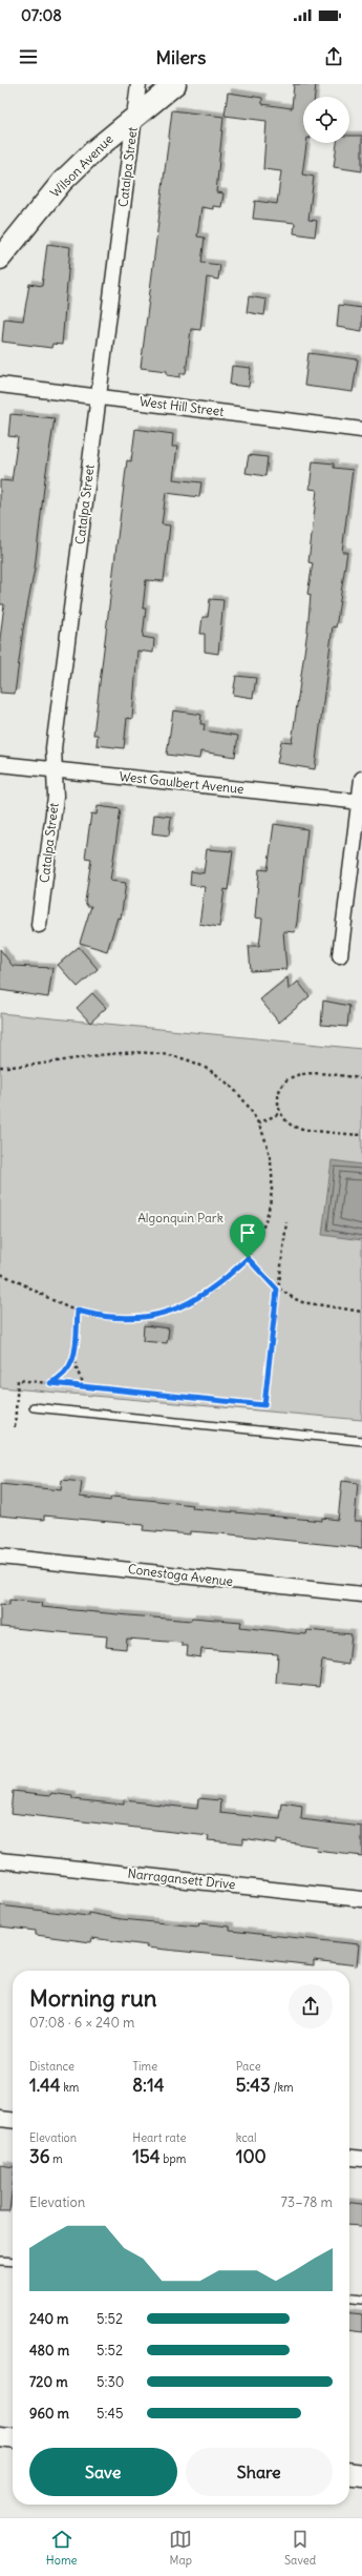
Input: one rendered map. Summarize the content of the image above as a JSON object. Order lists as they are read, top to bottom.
{
  "streets": {
    "street": [
      "Wilson Avenue",
      "Catalpa Street",
      "West Hill Street",
      "West Gaulbert Avenue",
      "Conestoga Avenue",
      "Narragansett Drive"
    ]
  },
  "crossings": [
    ["Wilson Avenue", "Catalpa Street"],
    ["Catalpa Street", "West Hill Street"],
    ["Catalpa Street", "West Gaulbert Avenue"]
  ],
  "parks": ["Algonquin Park"],
  "page": {
    "status": "07:08",
    "header": "Milers",
    "heading": ["Morning run", "07:08 · 6 × 240 m"],
    "stats": [
      ["Distance", "1.44 km"],
      ["Time", "8:14"],
      ["Pace", "5:43 /km"],
      ["Elevation", "36 m"],
      ["Heart rate", "154 bpm"],
      ["kcal", "100"]
    ],
    "chart": ["Elevation", "73–78 m"],
    "list": [
      {
        "name": "240 m",
        "note": "5:52"
      },
      {
        "name": "480 m",
        "note": "5:52"
      },
      {
        "name": "720 m",
        "note": "5:30"
      },
      {
        "name": "960 m",
        "note": "5:45"
      }
    ],
    "buttons": ["Save", "Share"],
    "tabs": ["Home", "Map", "Saved"]
  }
}
